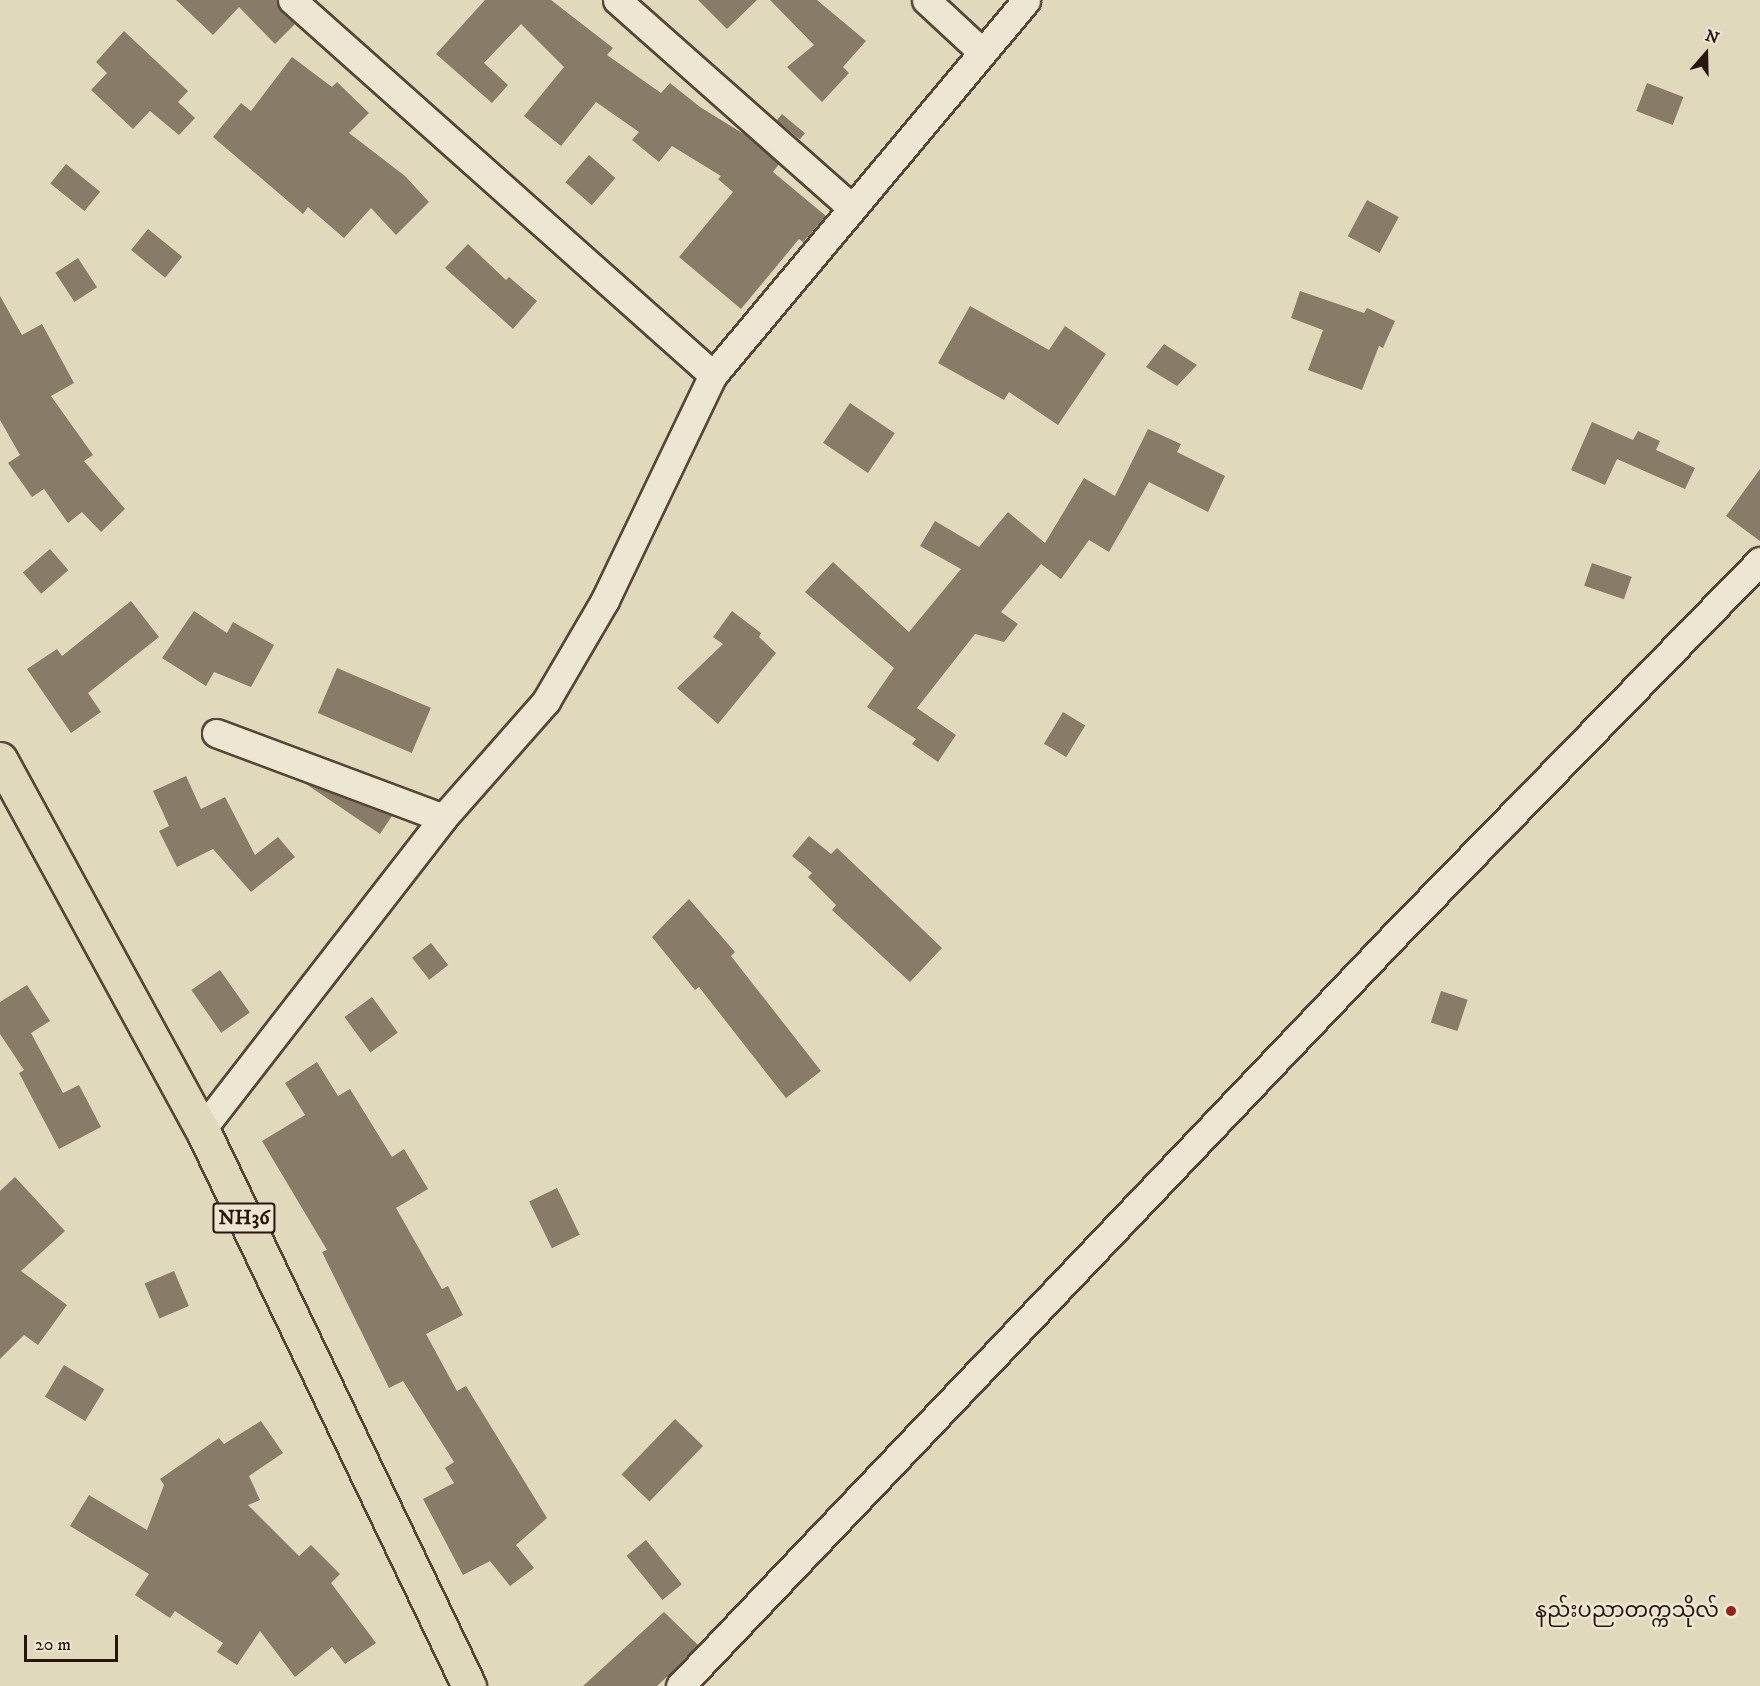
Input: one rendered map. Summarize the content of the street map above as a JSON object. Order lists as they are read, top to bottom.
{
  "streets": {
    "highway": ["NH36"]
  },
  "places": ["နည်းပညာတက္ကသိုလ်"],
  "scale_bar": "20 m",
  "north": "top"
}
